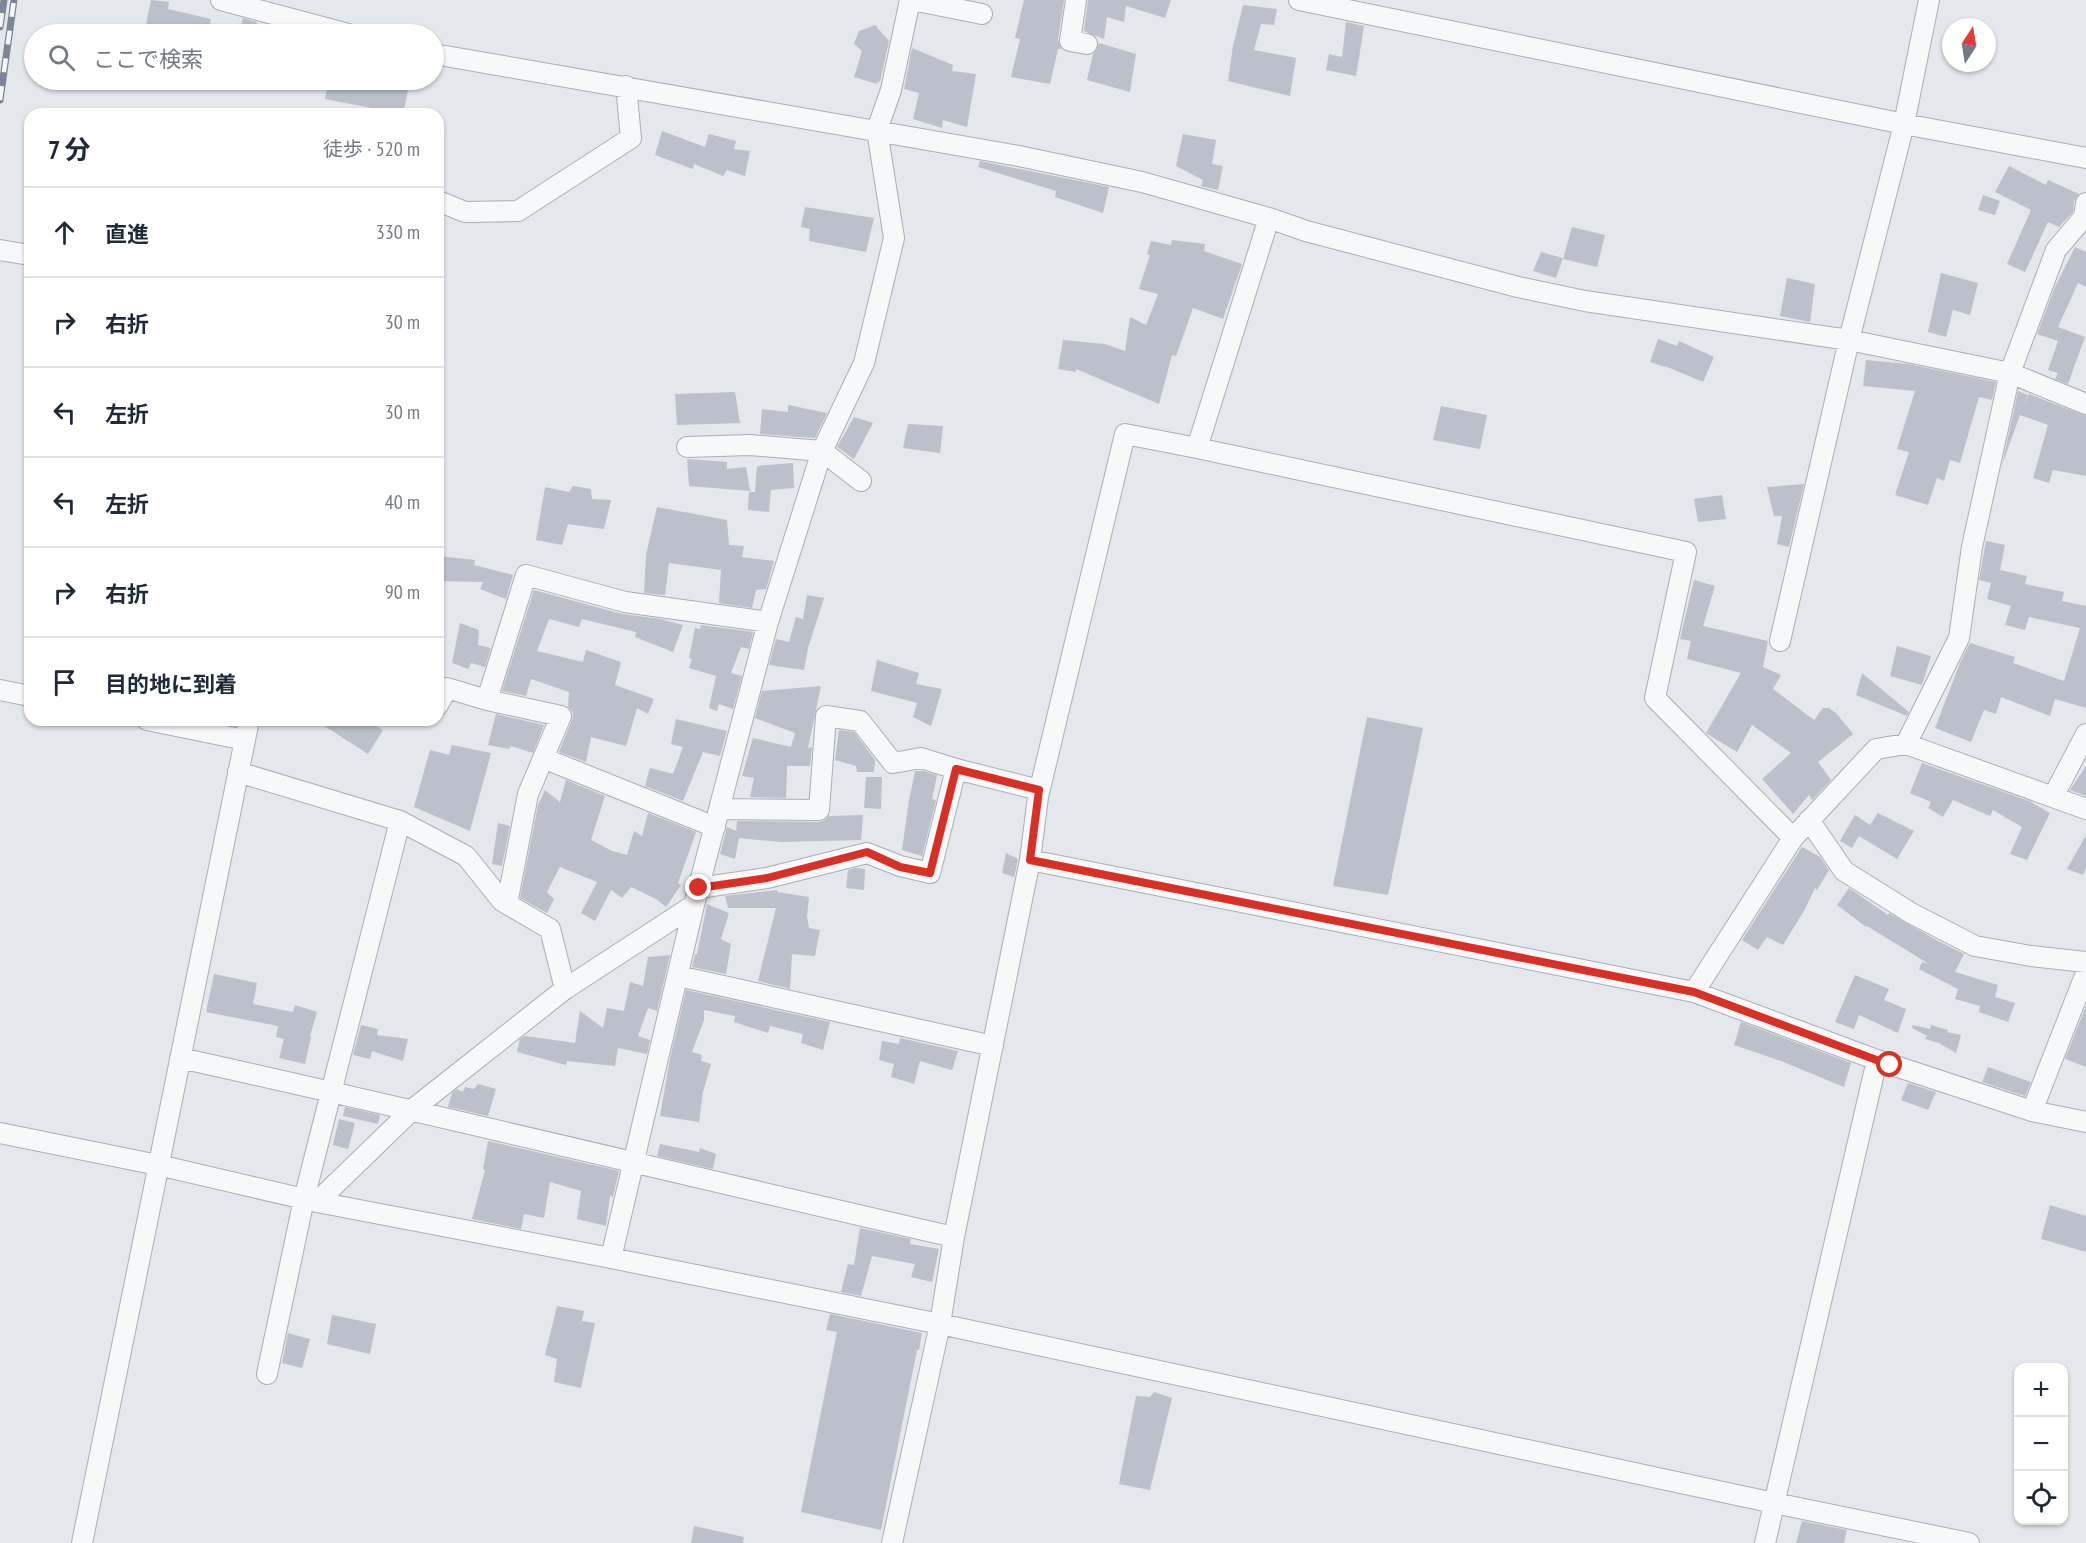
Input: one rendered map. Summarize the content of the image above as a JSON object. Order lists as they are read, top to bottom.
{
  "north": "top",
  "page": {
    "search": "ここで検索",
    "heading": ["7 分", "徒歩 · 520 m"],
    "list": [
      ["直進", "330 m"],
      ["右折", "30 m"],
      ["左折", "30 m"],
      ["左折", "40 m"],
      ["右折", "90 m"],
      "目的地に到着"
    ],
    "map_buttons": ["+", "−"]
  }
}
